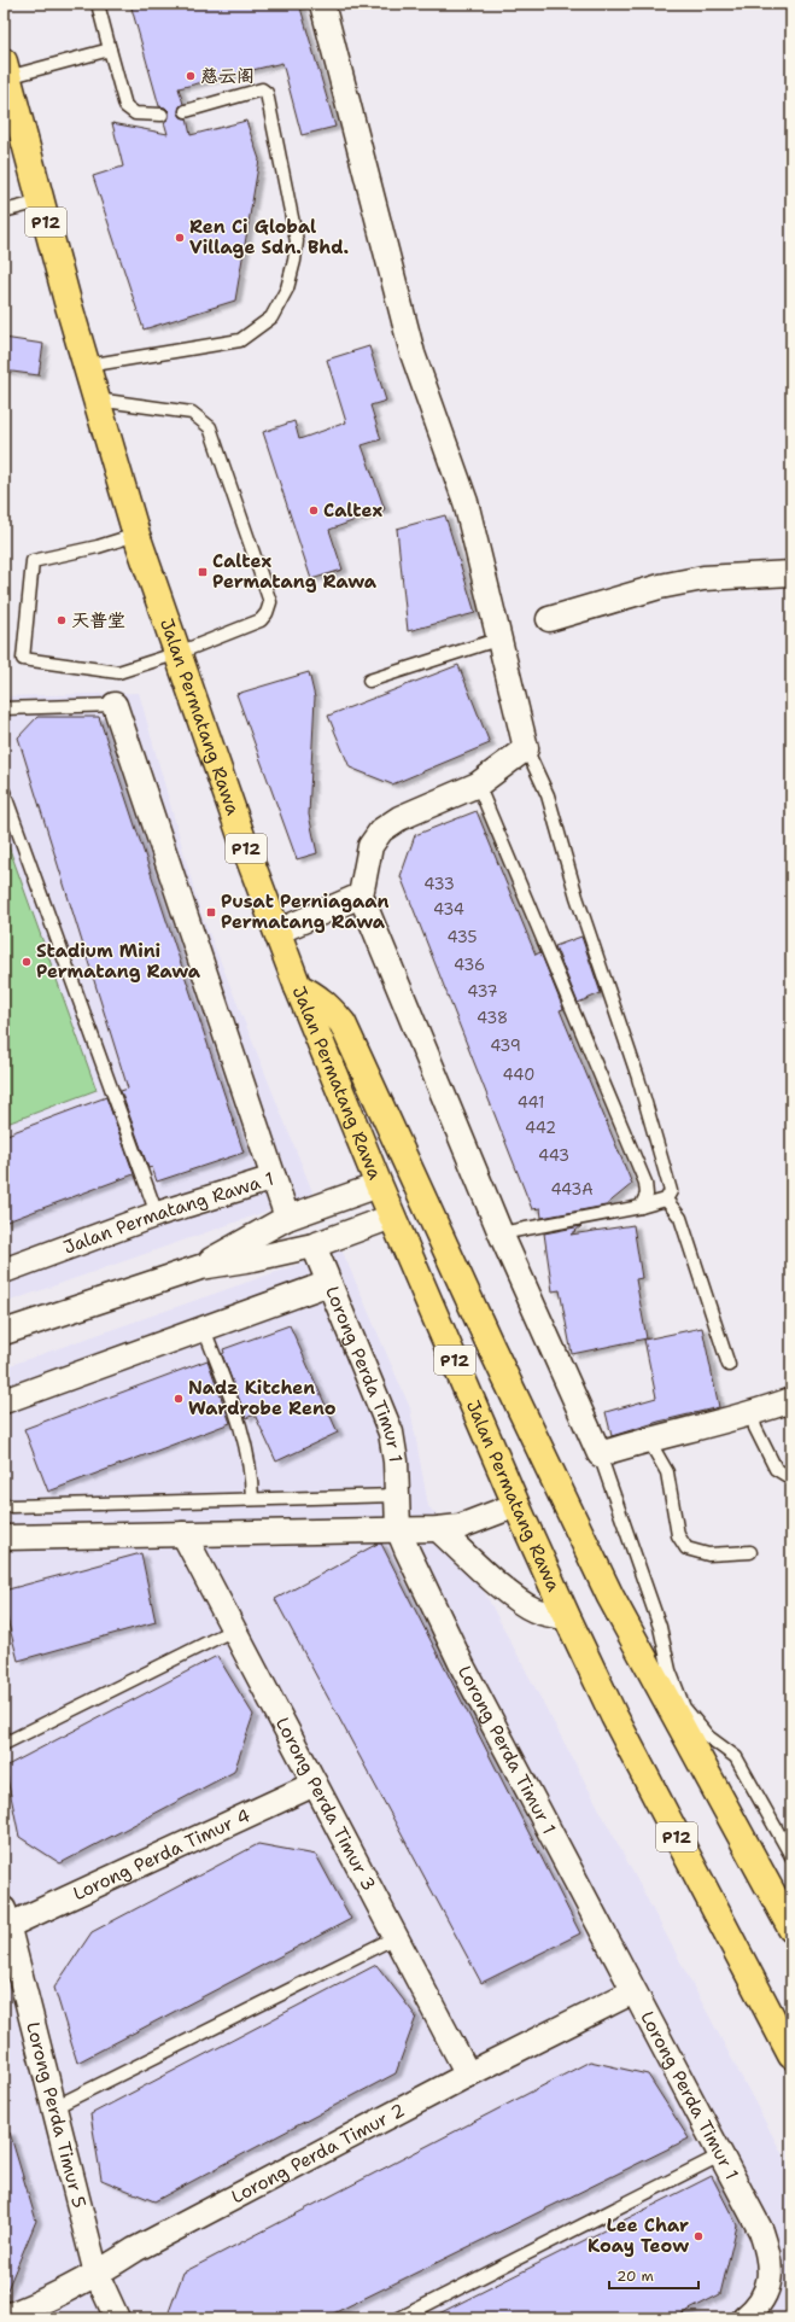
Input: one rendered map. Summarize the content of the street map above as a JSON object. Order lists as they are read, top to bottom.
{
  "streets": {
    "main road": ["P12", "Jalan Permatang Rawa"],
    "street": [
      "Jalan Permatang Rawa 1",
      "Lorong Perda Timur 1",
      "Lorong Perda Timur 3",
      "Lorong Perda Timur 4",
      "Lorong Perda Timur 5",
      "Lorong Perda Timur 2"
    ]
  },
  "crossings": [
    ["Lorong Perda Timur 1", "Lorong Perda Timur 2"],
    ["Lorong Perda Timur 3", "Lorong Perda Timur 4"],
    ["Lorong Perda Timur 3", "Lorong Perda Timur 2"],
    ["Lorong Perda Timur 4", "Lorong Perda Timur 5"],
    ["Lorong Perda Timur 5", "Lorong Perda Timur 2"]
  ],
  "places": {
    "other": [
      "慈云阁",
      "Ren Ci Global Village Sdn. Bhd.",
      "Caltex",
      "天普堂",
      "Stadium Mini Permatang Rawa",
      "Nadz Kitchen Wardrobe Reno",
      "Lee Char Koay Teow"
    ],
    "transit": ["Caltex Permatang Rawa", "Pusat Perniagaan Permatang Rawa"]
  },
  "house_numbers": [
    "433",
    "434",
    "435",
    "436",
    "437",
    "438",
    "439",
    "440",
    "441",
    "442",
    "443",
    "443A"
  ],
  "scale_bar": "20 m"
}
